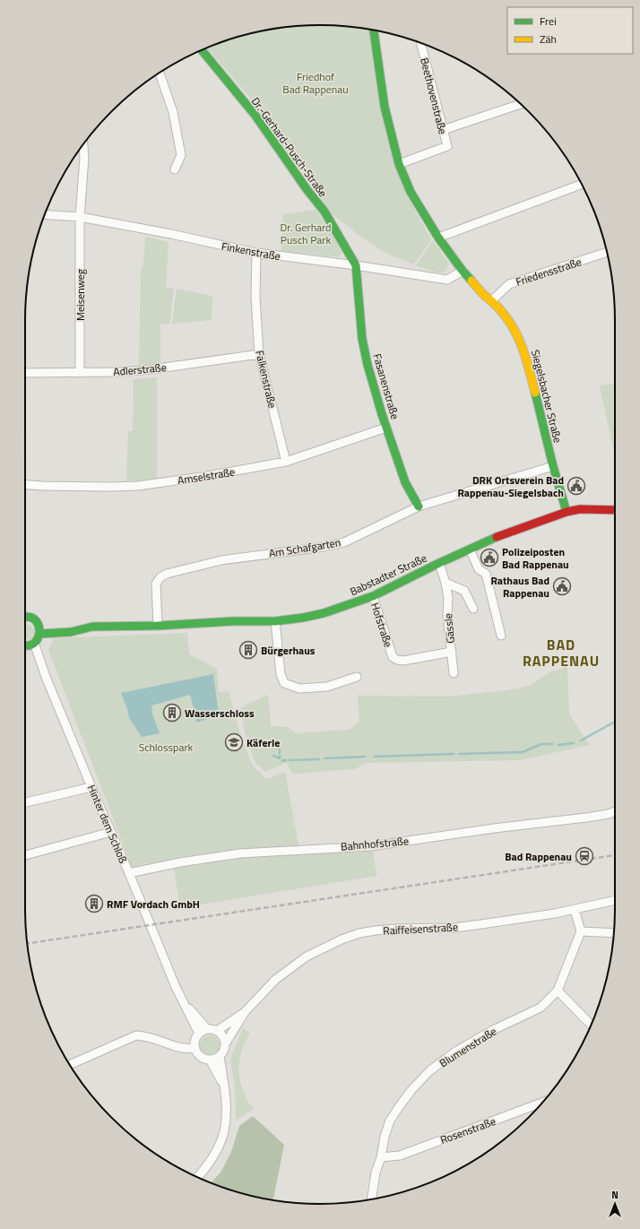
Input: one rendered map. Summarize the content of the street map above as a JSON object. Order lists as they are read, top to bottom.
{
  "streets": {
    "street": [
      "Beethovenstraße",
      "Dr.-Gerhard-Pusch-Straße",
      "Finkenstraße",
      "Friedensstraße",
      "Meisenweg",
      "Adlerstraße",
      "Falkenstraße",
      "Fasanenstraße",
      "Siegelsbacher Straße",
      "Amselstraße",
      "Am Schafgarten",
      "Babstadter Straße",
      "Hofstraße",
      "Gässle",
      "Hinter dem Schloß",
      "Bahnhofstraße",
      "Raiffeisenstraße",
      "Blumenstraße",
      "Rosenstraße"
    ]
  },
  "crossings": [
    ["Beethovenstraße", "Siegelsbacher Straße"],
    ["Dr.-Gerhard-Pusch-Straße", "Finkenstraße"],
    ["Dr.-Gerhard-Pusch-Straße", "Fasanenstraße"],
    ["Finkenstraße", "Meisenweg"],
    ["Finkenstraße", "Falkenstraße"],
    ["Finkenstraße", "Fasanenstraße"],
    ["Finkenstraße", "Siegelsbacher Straße"],
    ["Friedensstraße", "Siegelsbacher Straße"],
    ["Meisenweg", "Adlerstraße"],
    ["Adlerstraße", "Falkenstraße"],
    ["Falkenstraße", "Amselstraße"],
    ["Fasanenstraße", "Amselstraße"],
    ["Fasanenstraße", "Am Schafgarten"],
    ["Siegelsbacher Straße", "Am Schafgarten"],
    ["Siegelsbacher Straße", "Babstadter Straße"],
    ["Am Schafgarten", "Babstadter Straße"],
    ["Babstadter Straße", "Hofstraße"],
    ["Babstadter Straße", "Gässle"],
    ["Hofstraße", "Gässle"],
    ["Hinter dem Schloß", "Bahnhofstraße"],
    ["Hinter dem Schloß", "Raiffeisenstraße"],
    ["Blumenstraße", "Rosenstraße"]
  ],
  "districts": ["BAD RAPPENAU"],
  "parks": ["Friedhof Bad Rappenau", "Dr. Gerhard Pusch Park", "Schlosspark"],
  "places": {
    "public building": ["DRK Ortsverein Bad Rappenau-Siegelsbach", "Polizeiposten Bad Rappenau", "Rathaus Bad Rappenau"],
    "building": ["Bürgerhaus", "Wasserschloss", "RMF Vordach GmbH"],
    "school or university": ["Käferle"],
    "station": ["Bad Rappenau"]
  },
  "legend": ["Frei", "Zäh"],
  "north": "top"
}
